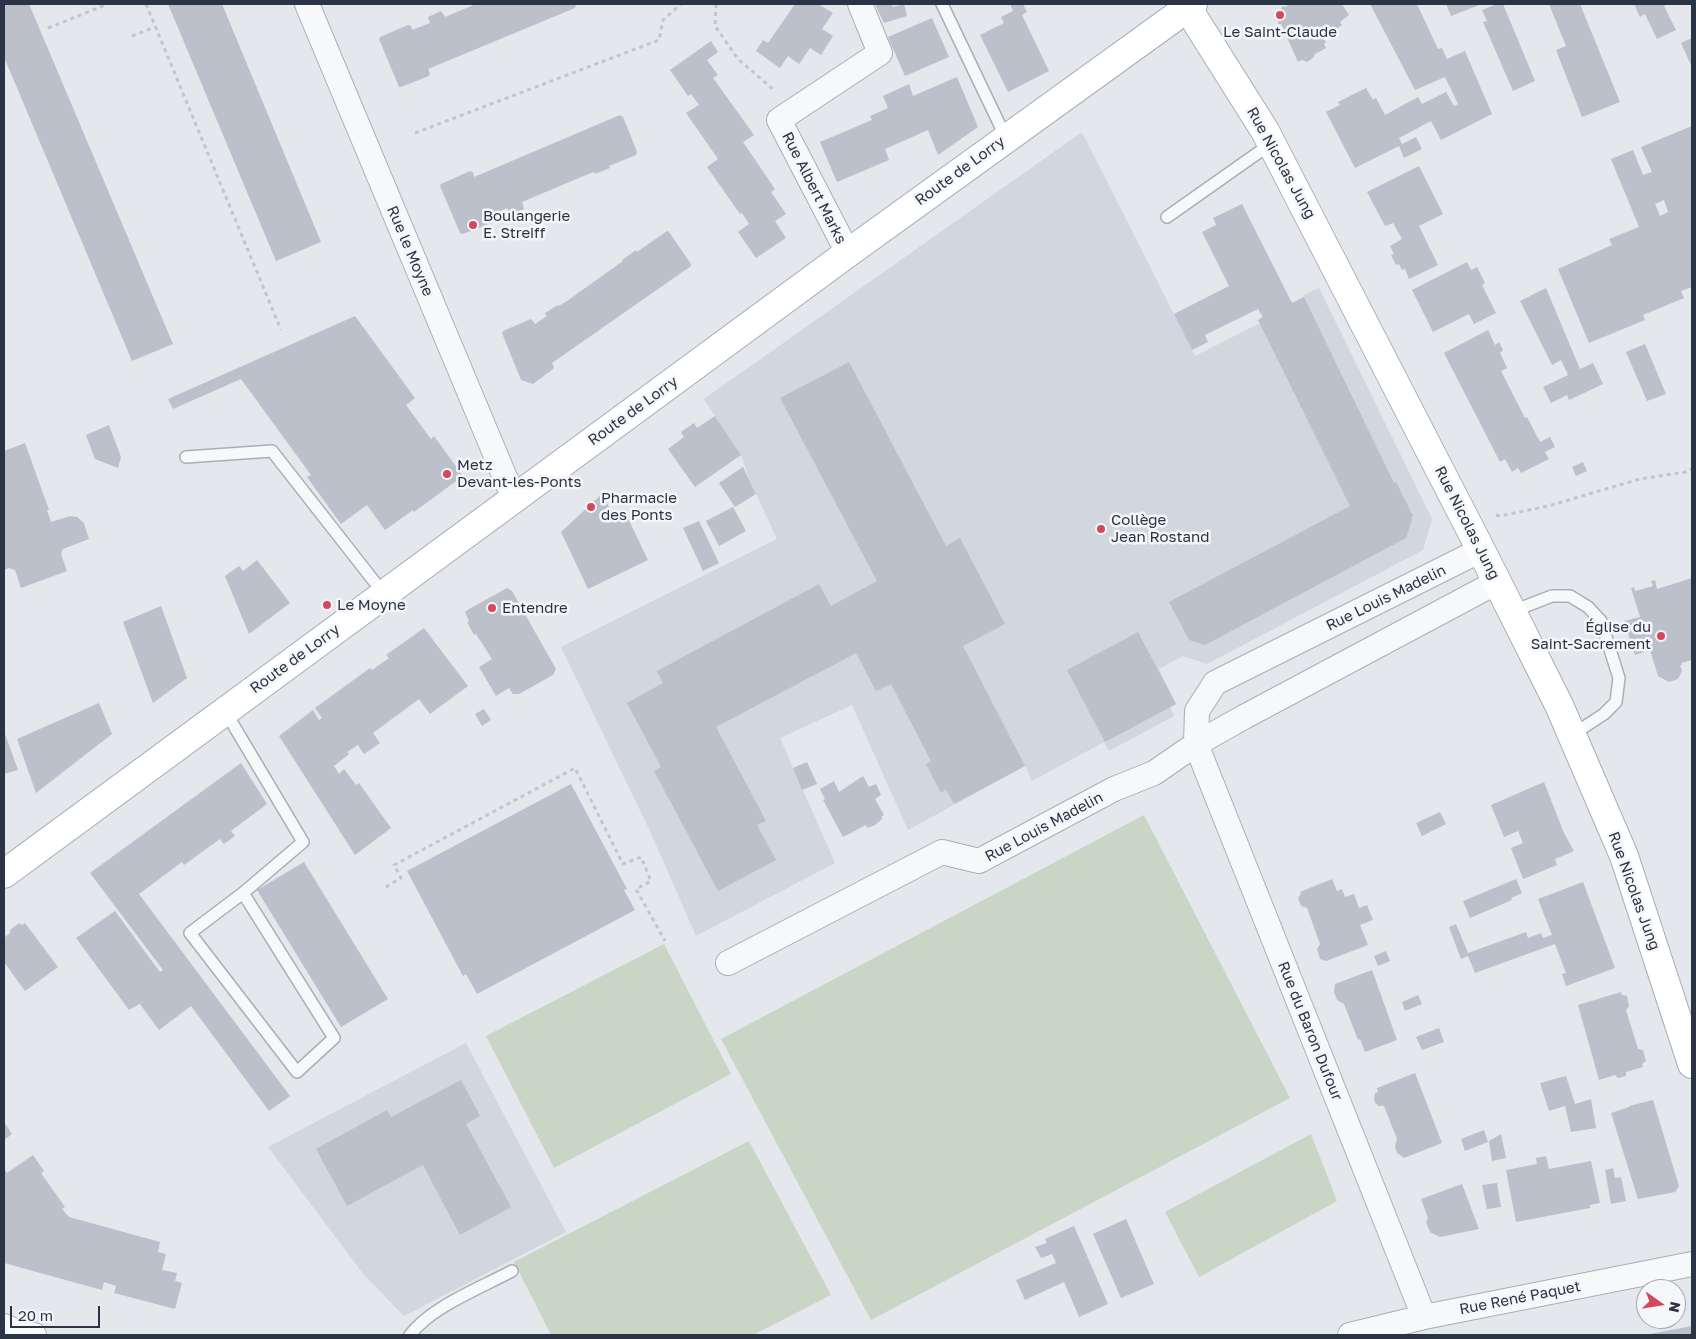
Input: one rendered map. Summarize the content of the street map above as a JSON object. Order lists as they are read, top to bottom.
{
  "streets": {
    "main road": ["Rue Nicolas Jung", "Route de Lorry"],
    "street": [
      "Rue Albert Marks",
      "Rue le Moyne",
      "Rue Louis Madelin",
      "Rue du Baron Dufour",
      "Rue René Paquet"
    ]
  },
  "crossings": [
    ["Rue Nicolas Jung", "Route de Lorry"],
    ["Rue Nicolas Jung", "Rue Louis Madelin"],
    ["Route de Lorry", "Rue Albert Marks"],
    ["Route de Lorry", "Rue le Moyne"],
    ["Rue Louis Madelin", "Rue du Baron Dufour"],
    ["Rue du Baron Dufour", "Rue René Paquet"]
  ],
  "places": [
    "Le Saint-Claude",
    "Boulangerie E. Streiff",
    "Metz Devant-les-Ponts",
    "Pharmacie des Ponts",
    "Collège Jean Rostand",
    "Le Moyne",
    "Entendre",
    "Église du Saint-Sacrement"
  ],
  "scale_bar": "20 m",
  "north": "right"
}
